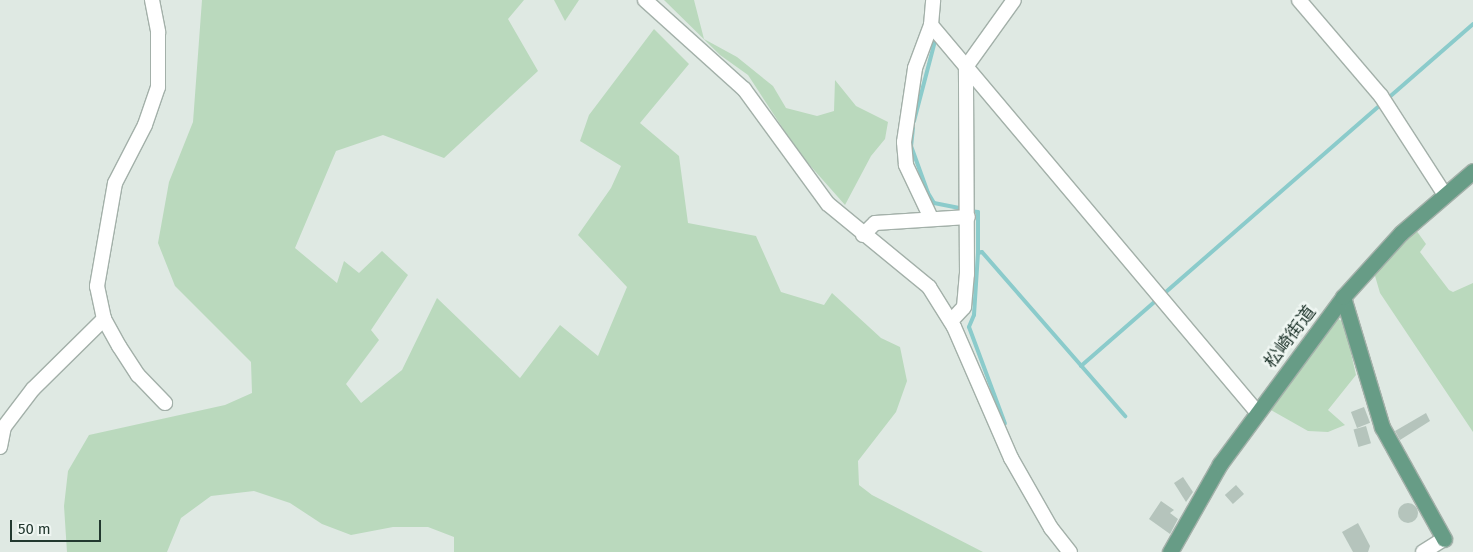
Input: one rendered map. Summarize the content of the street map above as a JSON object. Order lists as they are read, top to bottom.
{
  "streets": {
    "main road": ["松崎街道"]
  },
  "scale_bar": "50 m"
}
